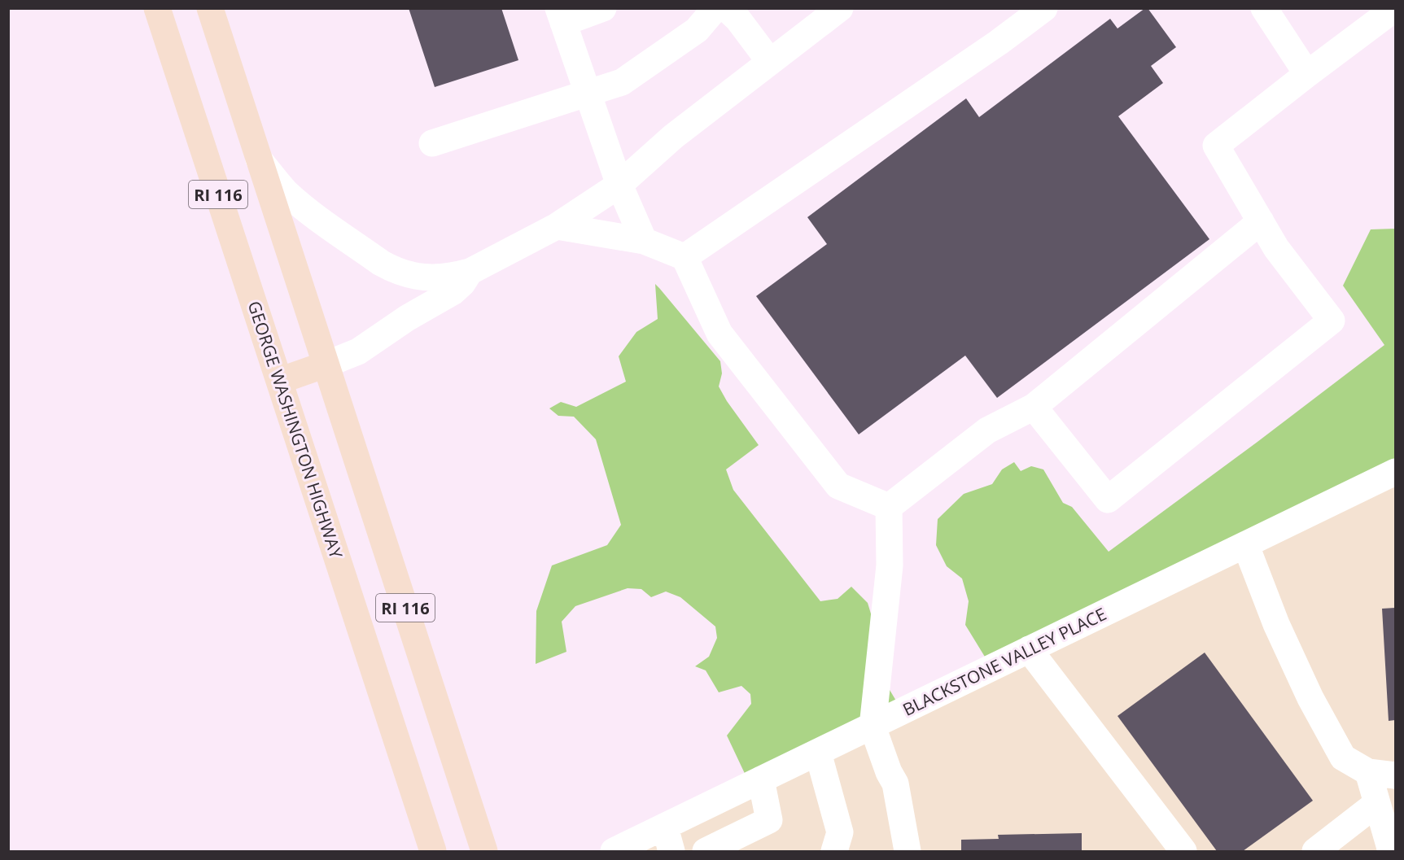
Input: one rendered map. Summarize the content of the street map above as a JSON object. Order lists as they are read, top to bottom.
{
  "streets": {
    "main road": ["RI 116", "GEORGE WASHINGTON HIGHWAY"],
    "street": ["BLACKSTONE VALLEY PLACE"]
  }
}
